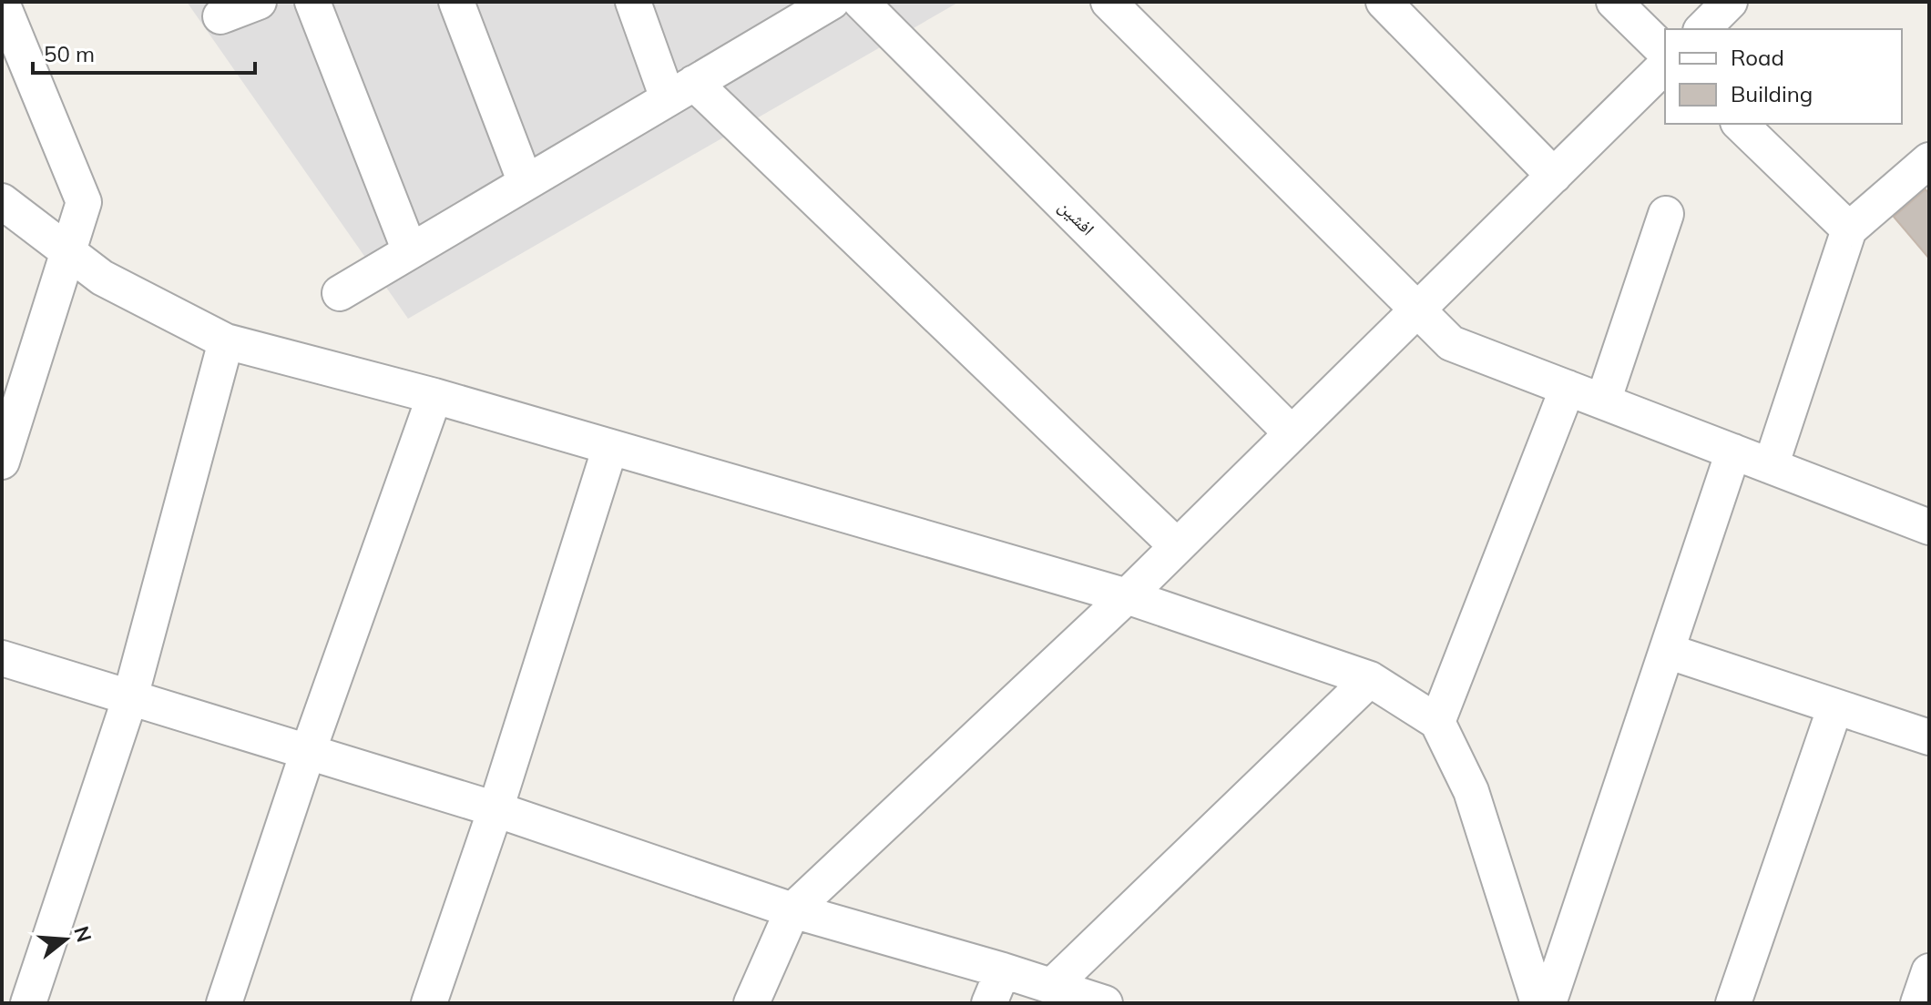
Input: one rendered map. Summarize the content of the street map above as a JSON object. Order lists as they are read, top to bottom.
{
  "streets": {
    "street": ["افشین"]
  },
  "legend": ["Road", "Building"],
  "scale_bar": "50 m",
  "north": "right"
}
